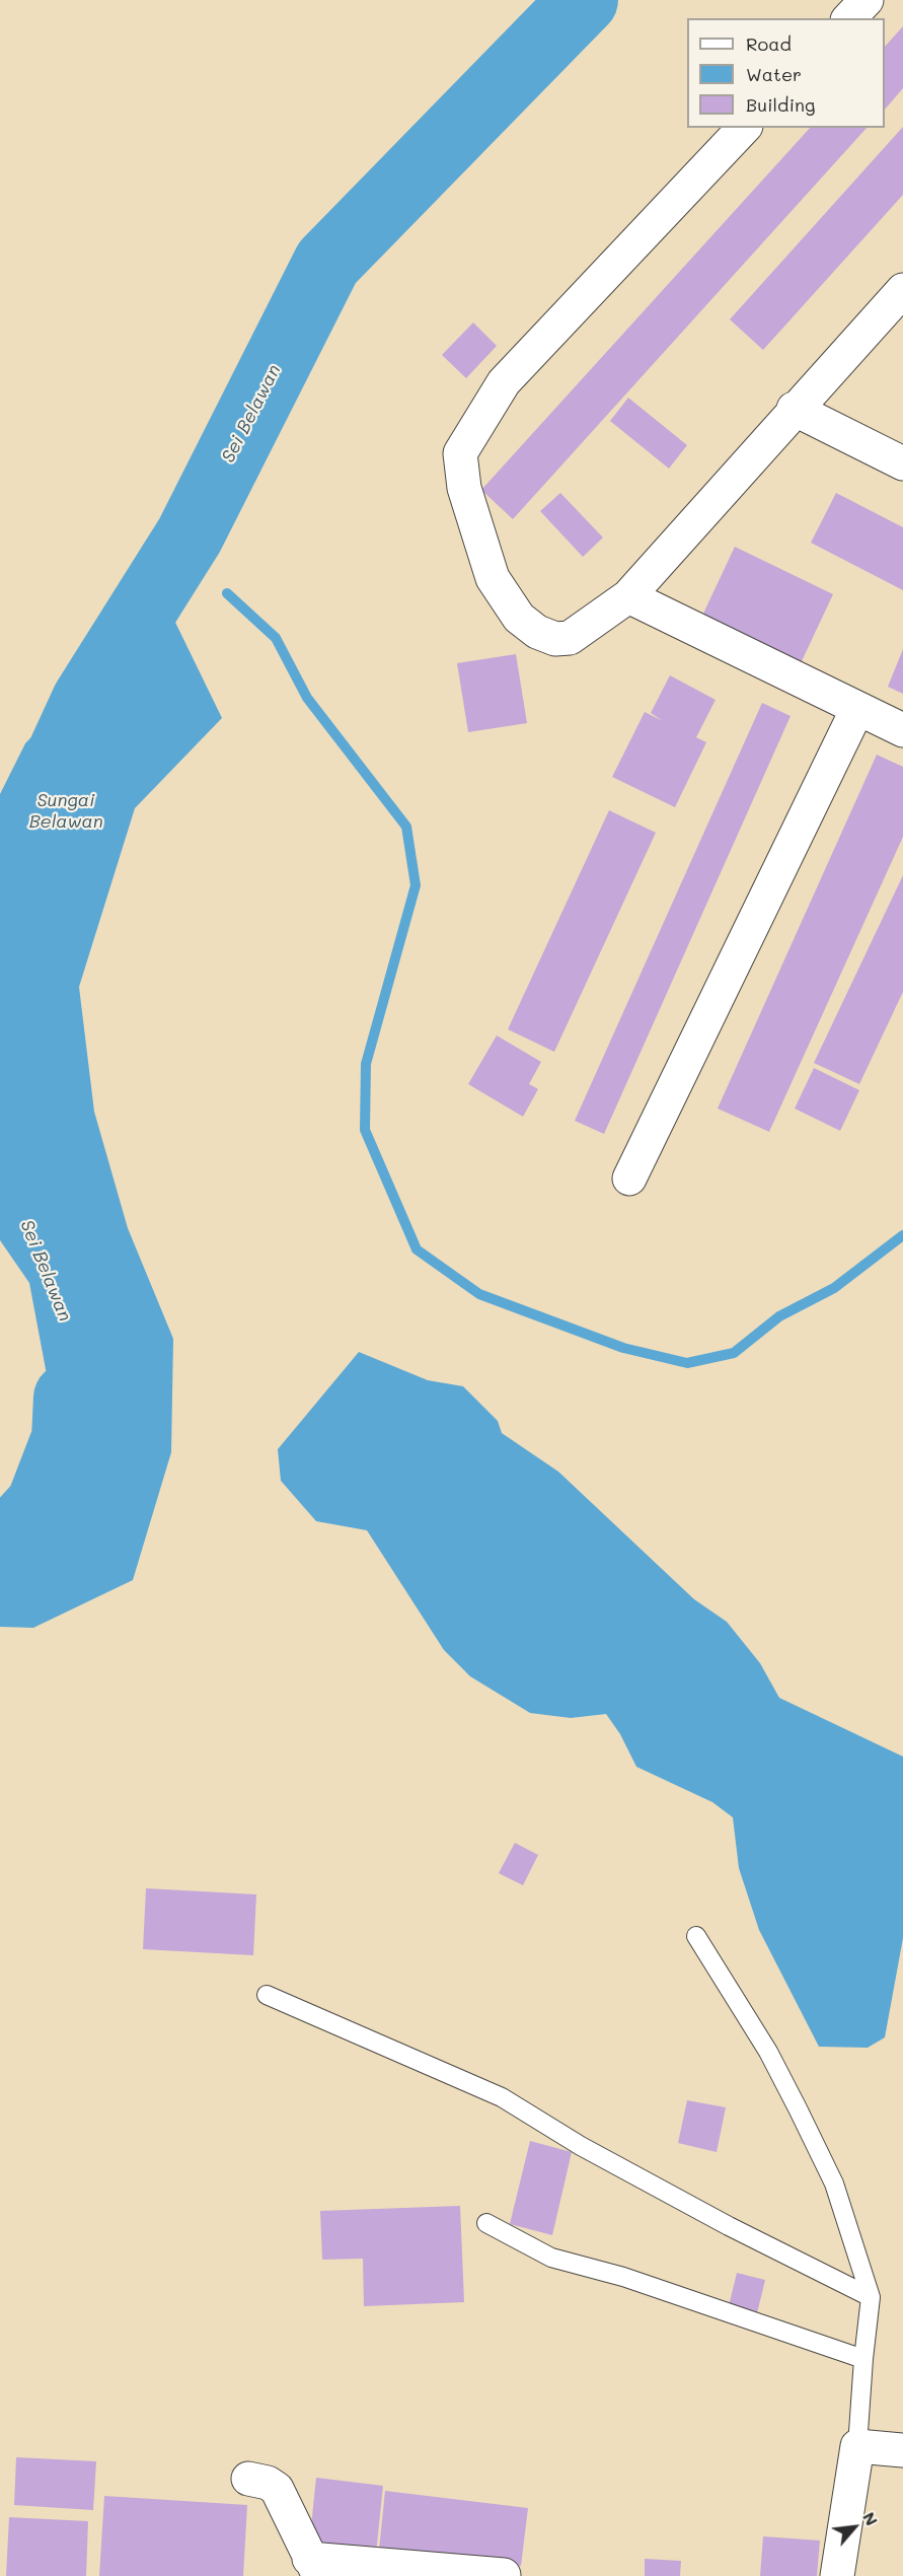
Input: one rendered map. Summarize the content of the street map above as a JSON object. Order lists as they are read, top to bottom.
{
  "water": ["Sei Belawan", "Sungai Belawan"],
  "legend": ["Road", "Water", "Building"],
  "north": "top right"
}
